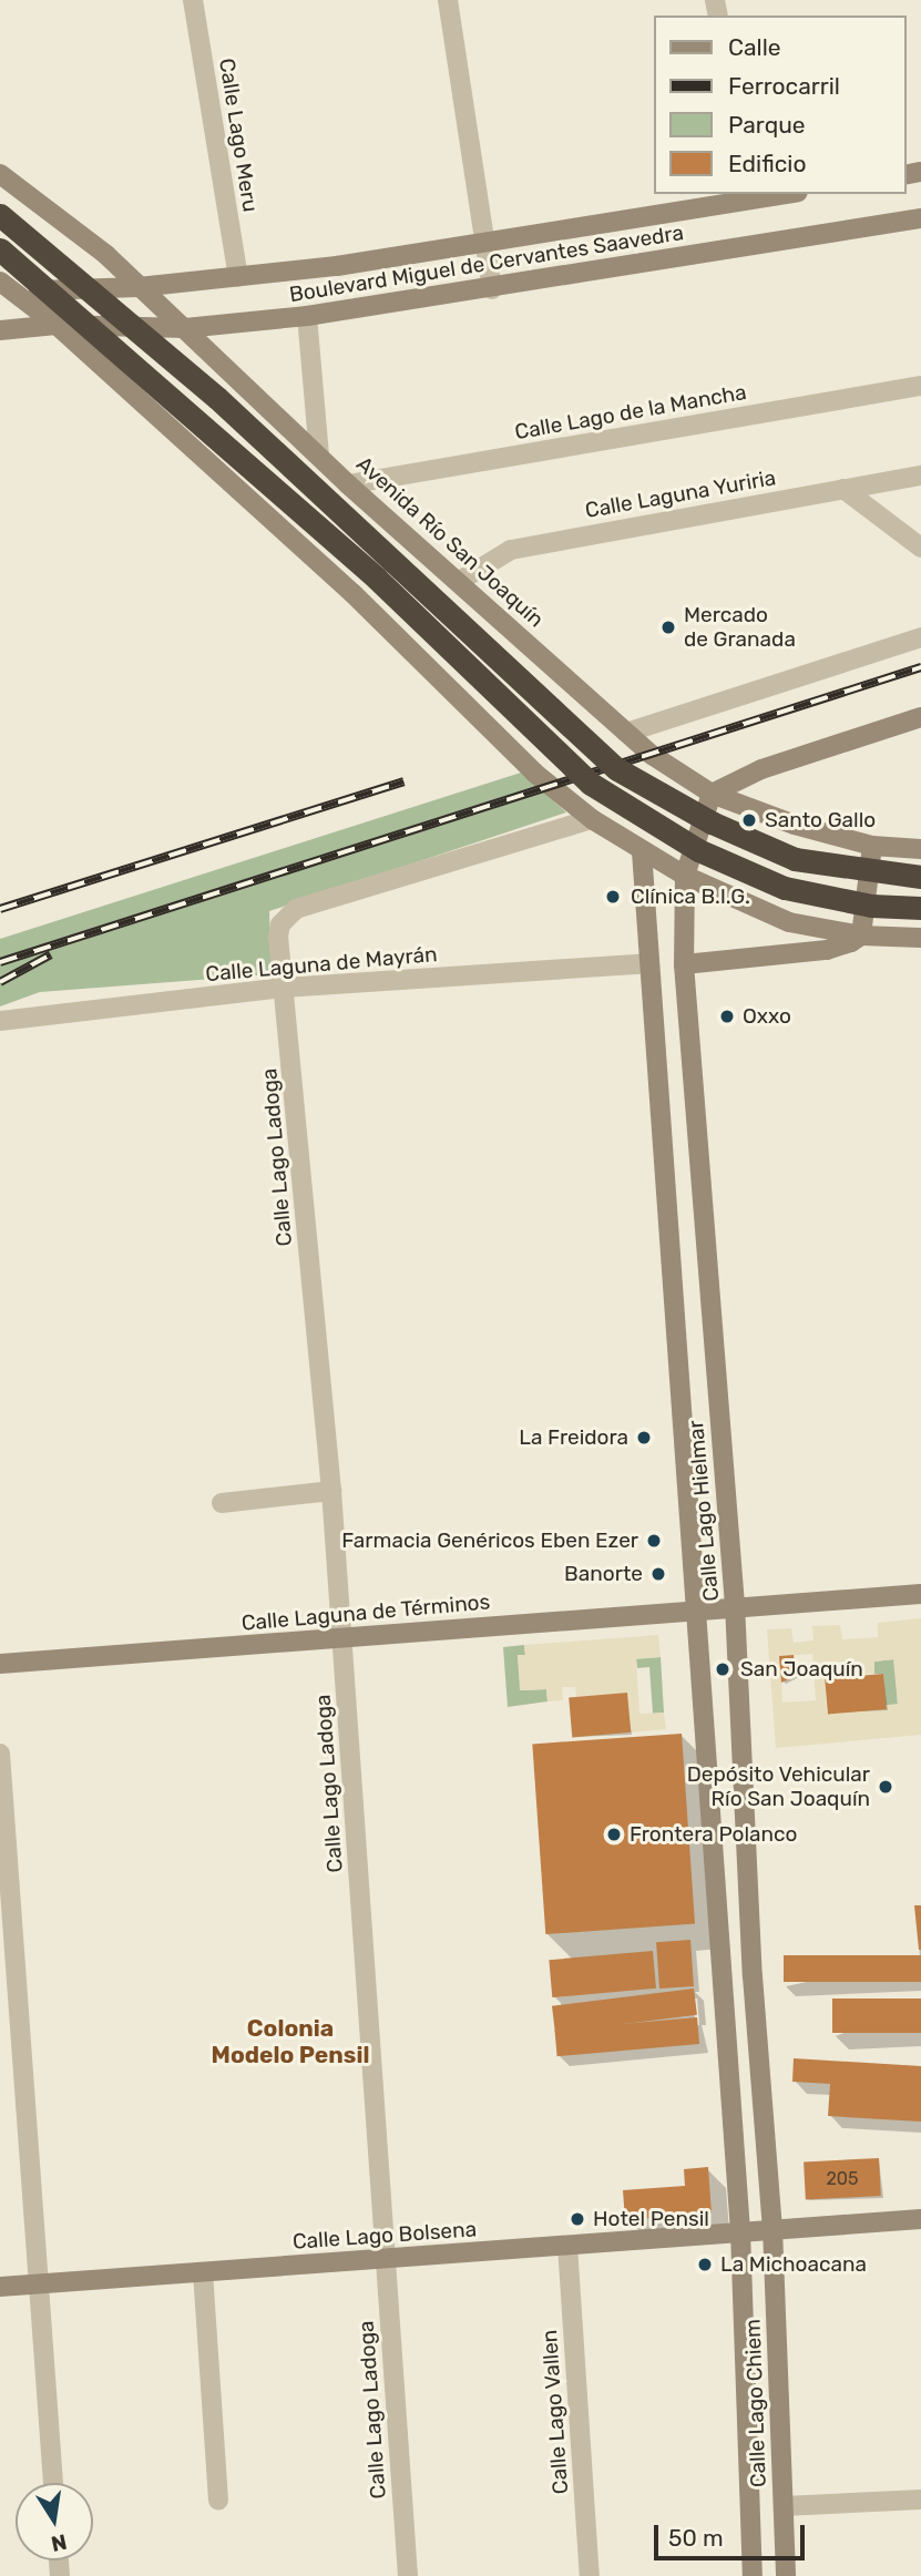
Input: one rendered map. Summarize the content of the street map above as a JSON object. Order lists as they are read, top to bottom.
{
  "streets": {
    "street": [
      "Calle Lago Meru",
      "Boulevard Miguel de Cervantes Saavedra",
      "Calle Lago de la Mancha",
      "Calle Laguna Yuriria",
      "Avenida Río San Joaquín",
      "Calle Laguna de Mayrán",
      "Calle Lago Ladoga",
      "Calle Lago Hielmar",
      "Calle Laguna de Términos",
      "Calle Lago Bolsena",
      "Calle Lago Chiem",
      "Calle Lago Vallen"
    ]
  },
  "crossings": [
    ["Calle Lago Meru", "Boulevard Miguel de Cervantes Saavedra"],
    ["Boulevard Miguel de Cervantes Saavedra", "Avenida Río San Joaquín"],
    ["Calle Lago de la Mancha", "Avenida Río San Joaquín"],
    ["Calle Laguna Yuriria", "Avenida Río San Joaquín"],
    ["Avenida Río San Joaquín", "Calle Lago Hielmar"],
    ["Calle Laguna de Mayrán", "Calle Lago Ladoga"],
    ["Calle Laguna de Mayrán", "Calle Lago Hielmar"],
    ["Calle Lago Ladoga", "Calle Laguna de Términos"],
    ["Calle Lago Ladoga", "Calle Lago Bolsena"],
    ["Calle Lago Hielmar", "Calle Laguna de Términos"],
    ["Calle Lago Hielmar", "Calle Lago Bolsena"],
    ["Calle Lago Hielmar", "Calle Lago Chiem"],
    ["Calle Lago Bolsena", "Calle Lago Chiem"],
    ["Calle Lago Bolsena", "Calle Lago Vallen"]
  ],
  "districts": ["Colonia Modelo Pensil"],
  "places": [
    "Mercado de Granada",
    "Santo Gallo",
    "Clínica B.I.G.",
    "Oxxo",
    "La Freidora",
    "Farmacia Genéricos Eben Ezer",
    "Banorte",
    "San Joaquín",
    "Depósito Vehicular Río San Joaquín",
    "Frontera Polanco",
    "Hotel Pensil",
    "La Michoacana"
  ],
  "house_numbers": ["205"],
  "legend": [
    "Calle",
    "Ferrocarril",
    "Parque",
    "Edificio"
  ],
  "scale_bar": "50 m",
  "north": "bottom"
}
